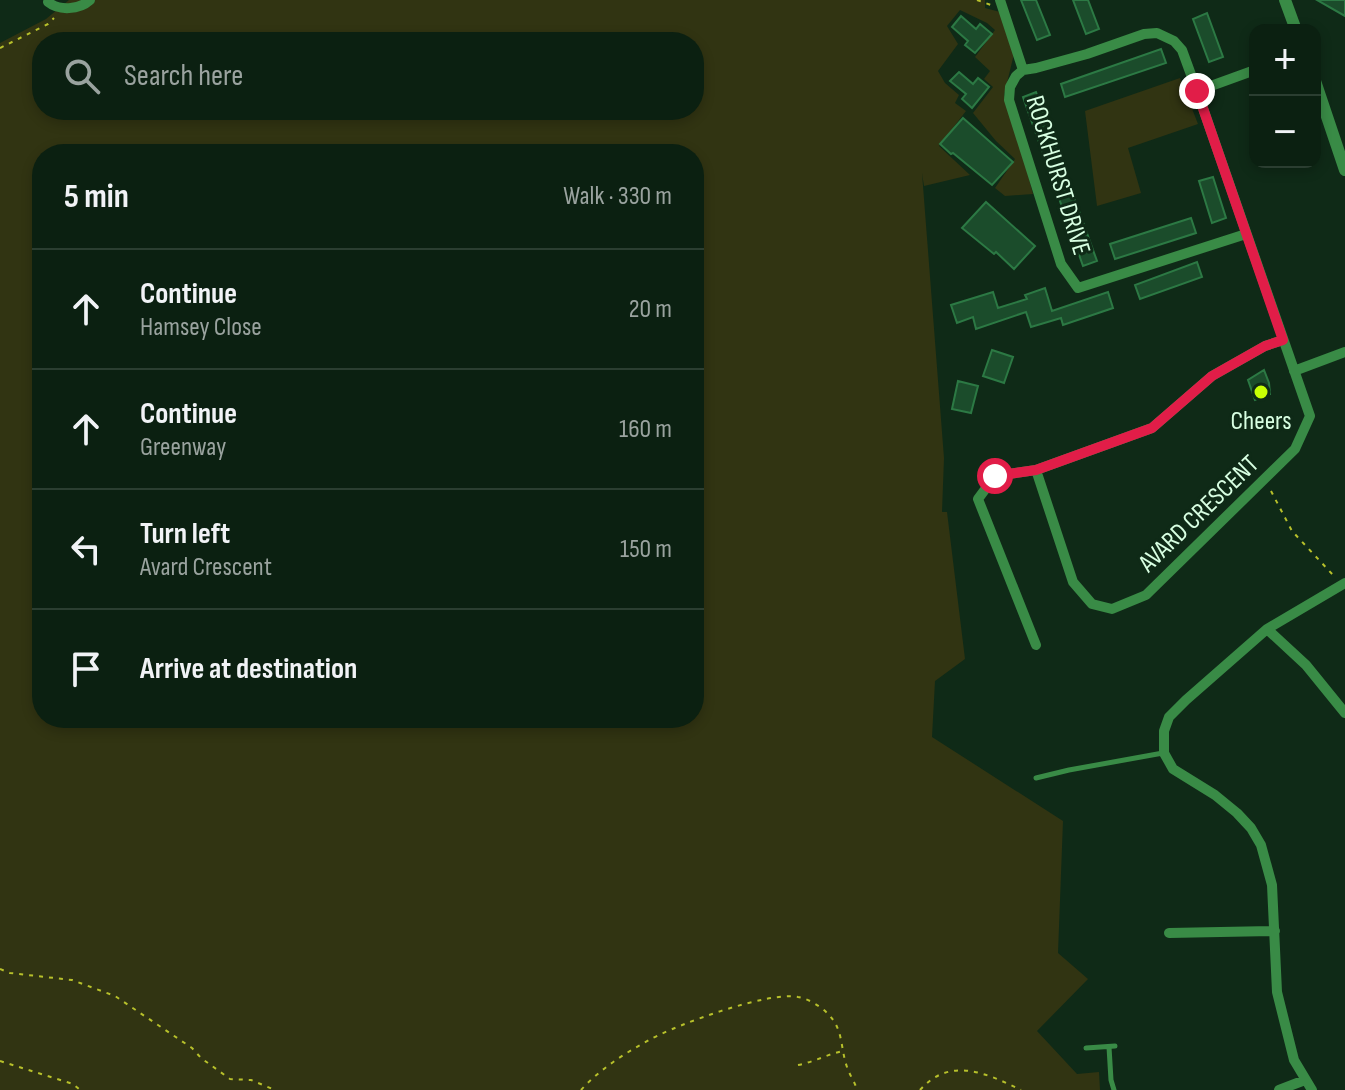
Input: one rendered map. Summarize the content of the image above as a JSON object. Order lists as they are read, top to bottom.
{
  "streets": {
    "street": ["ROCKHURST DRIVE", "AVARD CRESCENT"]
  },
  "crossings": [
    ["ROCKHURST DRIVE", "AVARD CRESCENT"]
  ],
  "places": ["Cheers"],
  "page": {
    "map_buttons": ["+", "−"],
    "search": "Search here",
    "heading": ["5 min", "Walk · 330 m"],
    "list": [
      ["Continue", "Hamsey Close", "20 m"],
      ["Continue", "Greenway", "160 m"],
      ["Turn left", "Avard Crescent", "150 m"],
      "Arrive at destination"
    ]
  }
}
